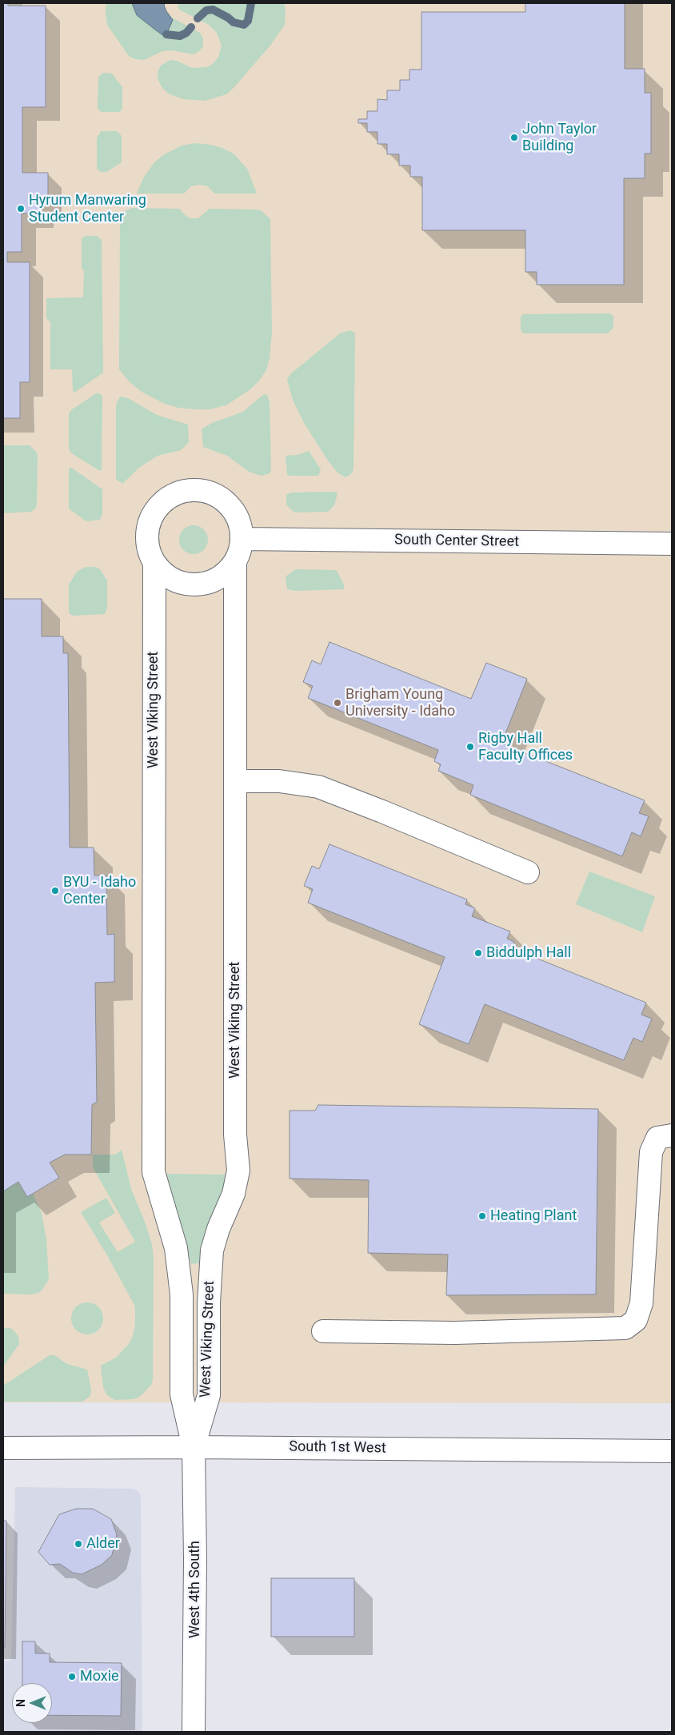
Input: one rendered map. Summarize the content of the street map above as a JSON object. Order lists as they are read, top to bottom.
{
  "streets": {
    "street": [
      "South Center Street",
      "West Viking Street",
      "South 1st West",
      "West 4th South"
    ]
  },
  "crossings": [
    ["South Center Street", "West Viking Street"],
    ["West Viking Street", "South 1st West"],
    ["West Viking Street", "West 4th South"],
    ["South 1st West", "West 4th South"]
  ],
  "places": [
    "John Taylor Building",
    "Hyrum Manwaring Student Center",
    "Brigham Young University - Idaho",
    "Rigby Hall Faculty Offices",
    "BYU - Idaho Center",
    "Biddulph Hall",
    "Heating Plant",
    "Alder",
    "Moxie"
  ],
  "north": "left"
}
